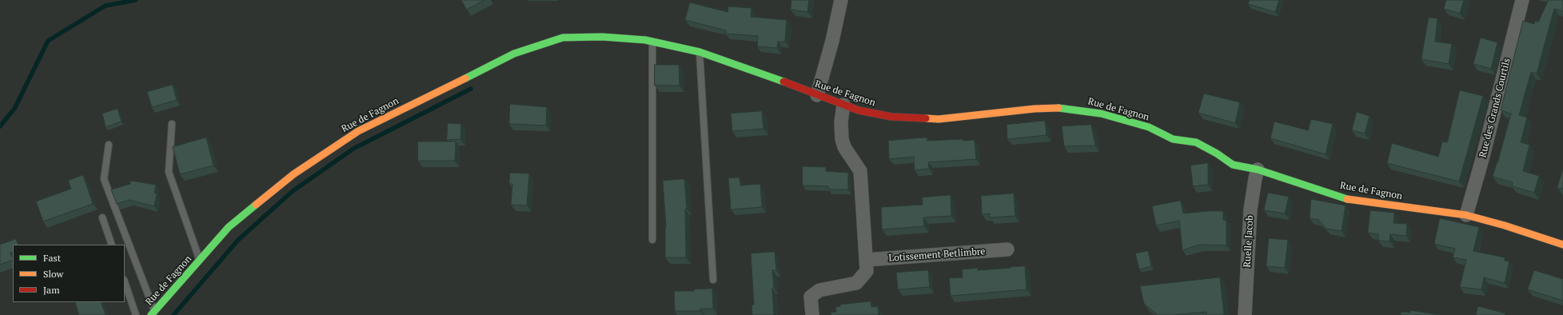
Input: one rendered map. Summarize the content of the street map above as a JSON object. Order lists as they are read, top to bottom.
{
  "streets": {
    "street": [
      "Rue de Fagnon",
      "Rue des Grands Courtils",
      "Ruelle Jacob",
      "Lotissement Betlimbre"
    ]
  },
  "crossings": [
    ["Rue de Fagnon", "Rue des Grands Courtils"],
    ["Rue de Fagnon", "Ruelle Jacob"]
  ],
  "legend": ["Fast", "Slow", "Jam"]
}
